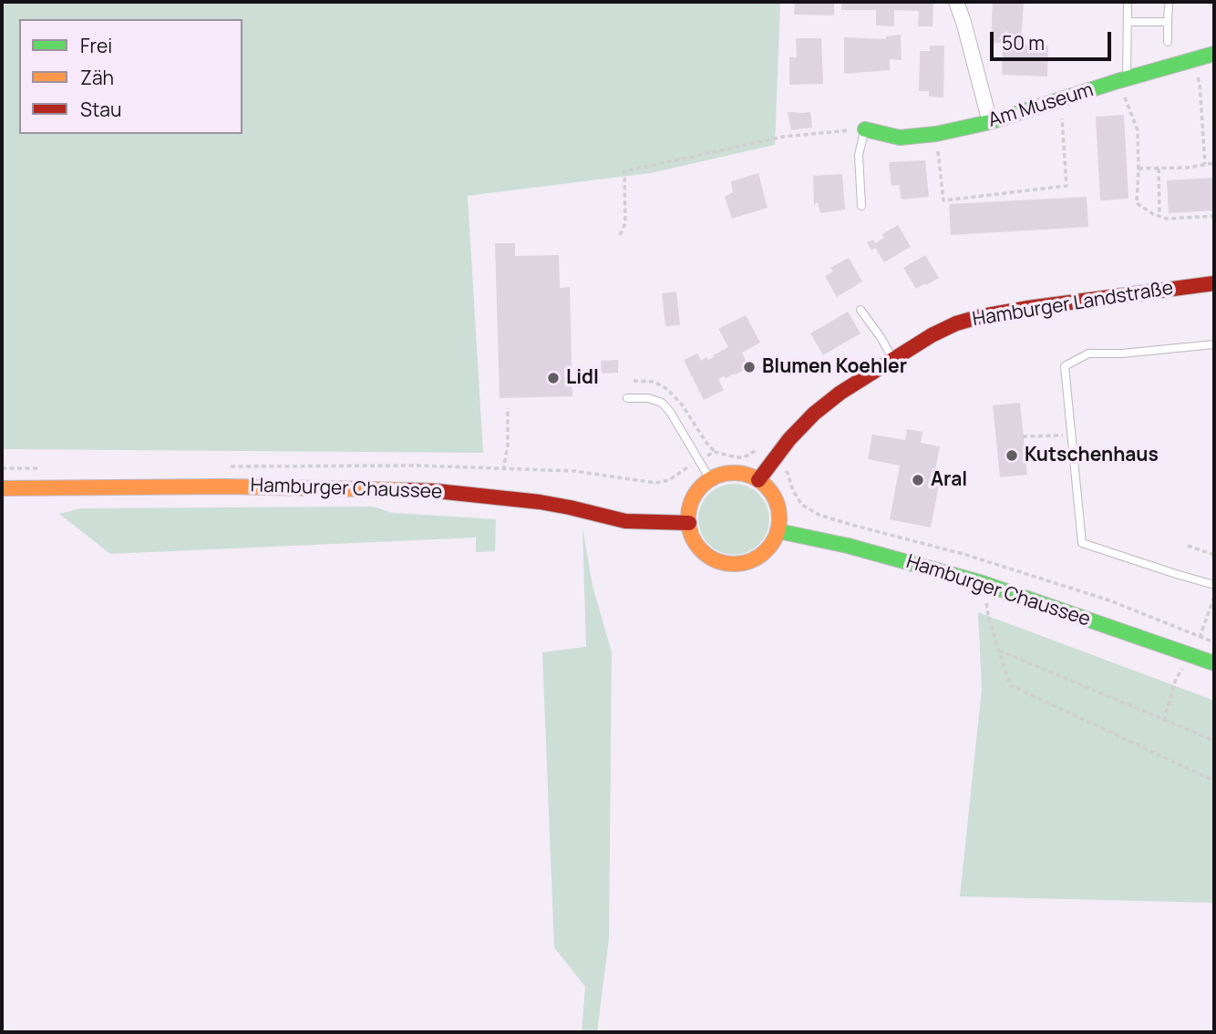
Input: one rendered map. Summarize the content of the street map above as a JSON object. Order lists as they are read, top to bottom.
{
  "streets": {
    "main road": ["Am Museum", "Hamburger Landstraße", "Hamburger Chaussee"]
  },
  "crossings": [
    ["Hamburger Landstraße", "Hamburger Chaussee"]
  ],
  "places": [
    "Blumen Koehler",
    "Lidl",
    "Kutschenhaus",
    "Aral"
  ],
  "legend": ["Frei", "Zäh", "Stau"],
  "scale_bar": "50 m"
}
